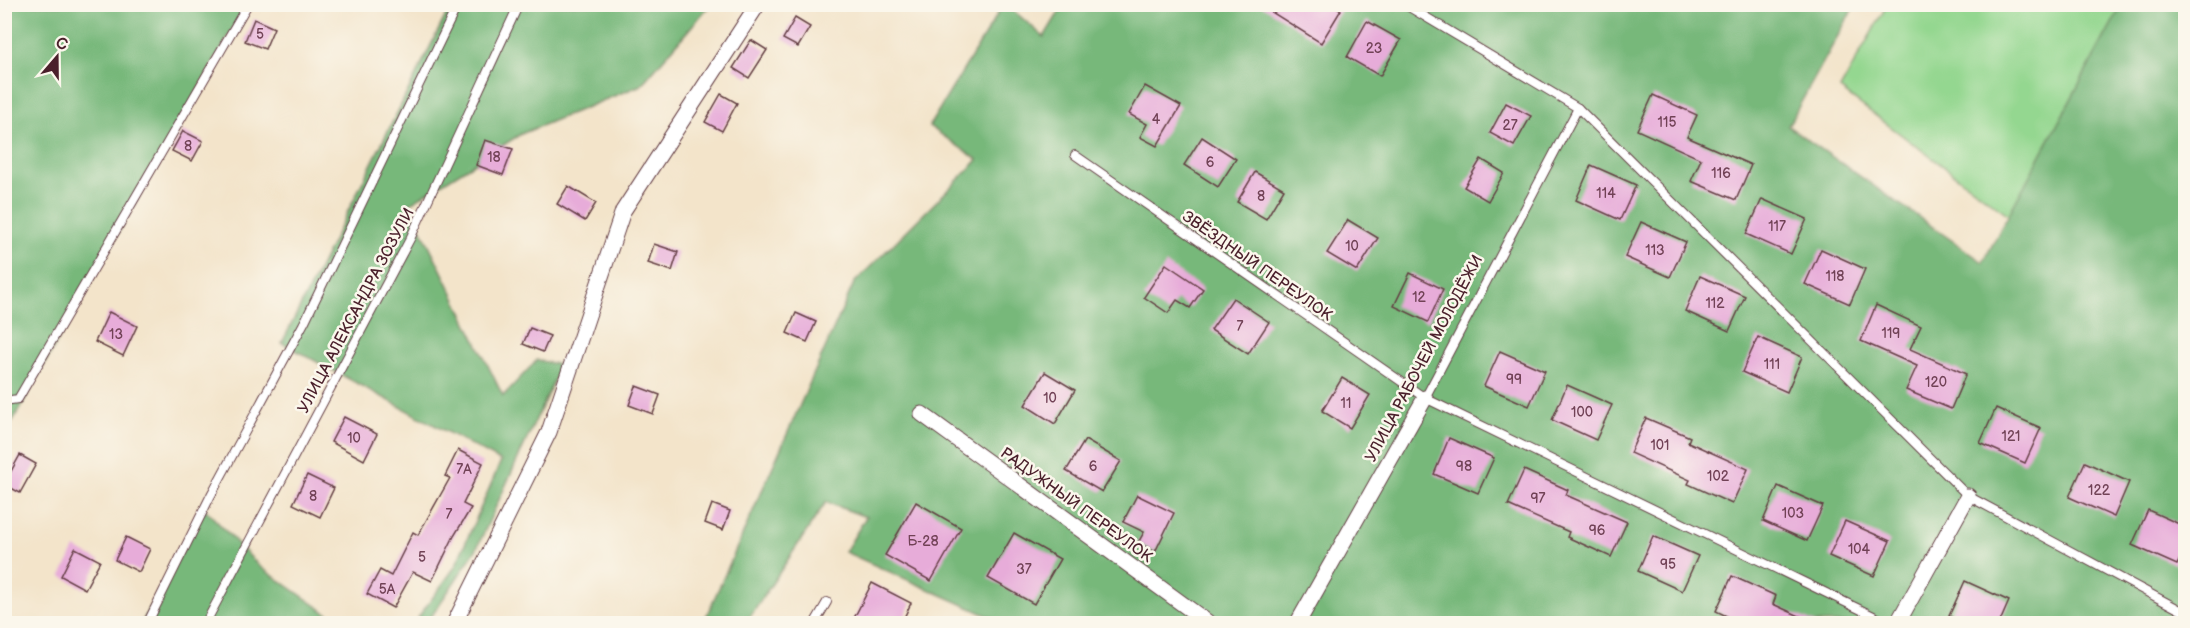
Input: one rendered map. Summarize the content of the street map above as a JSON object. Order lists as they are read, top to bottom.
{
  "streets": {
    "street": ["УЛИЦА РАБОЧЕЙ МОЛОДЁЖИ", "РАДУЖНЫЙ ПЕРЕУЛОК"],
    "lane": ["ЗВЁЗДНЫЙ ПЕРЕУЛОК", "УЛИЦА АЛЕКСАНДРА ЗОЗУЛИ"]
  },
  "crossings": [
    ["ЗВЁЗДНЫЙ ПЕРЕУЛОК", "УЛИЦА РАБОЧЕЙ МОЛОДЁЖИ"]
  ],
  "house_numbers": [
    "5",
    "23",
    "4",
    "115",
    "27",
    "8",
    "18",
    "6",
    "116",
    "114",
    "8",
    "117",
    "10",
    "113",
    "118",
    "12",
    "112",
    "7",
    "119",
    "13",
    "111",
    "99",
    "120",
    "10",
    "11",
    "100",
    "121",
    "10",
    "101",
    "6",
    "98",
    "7А",
    "102",
    "122",
    "8",
    "97",
    "103",
    "7",
    "96",
    "Б-28",
    "104",
    "5",
    "95",
    "37",
    "5А"
  ],
  "north": "top"
}
